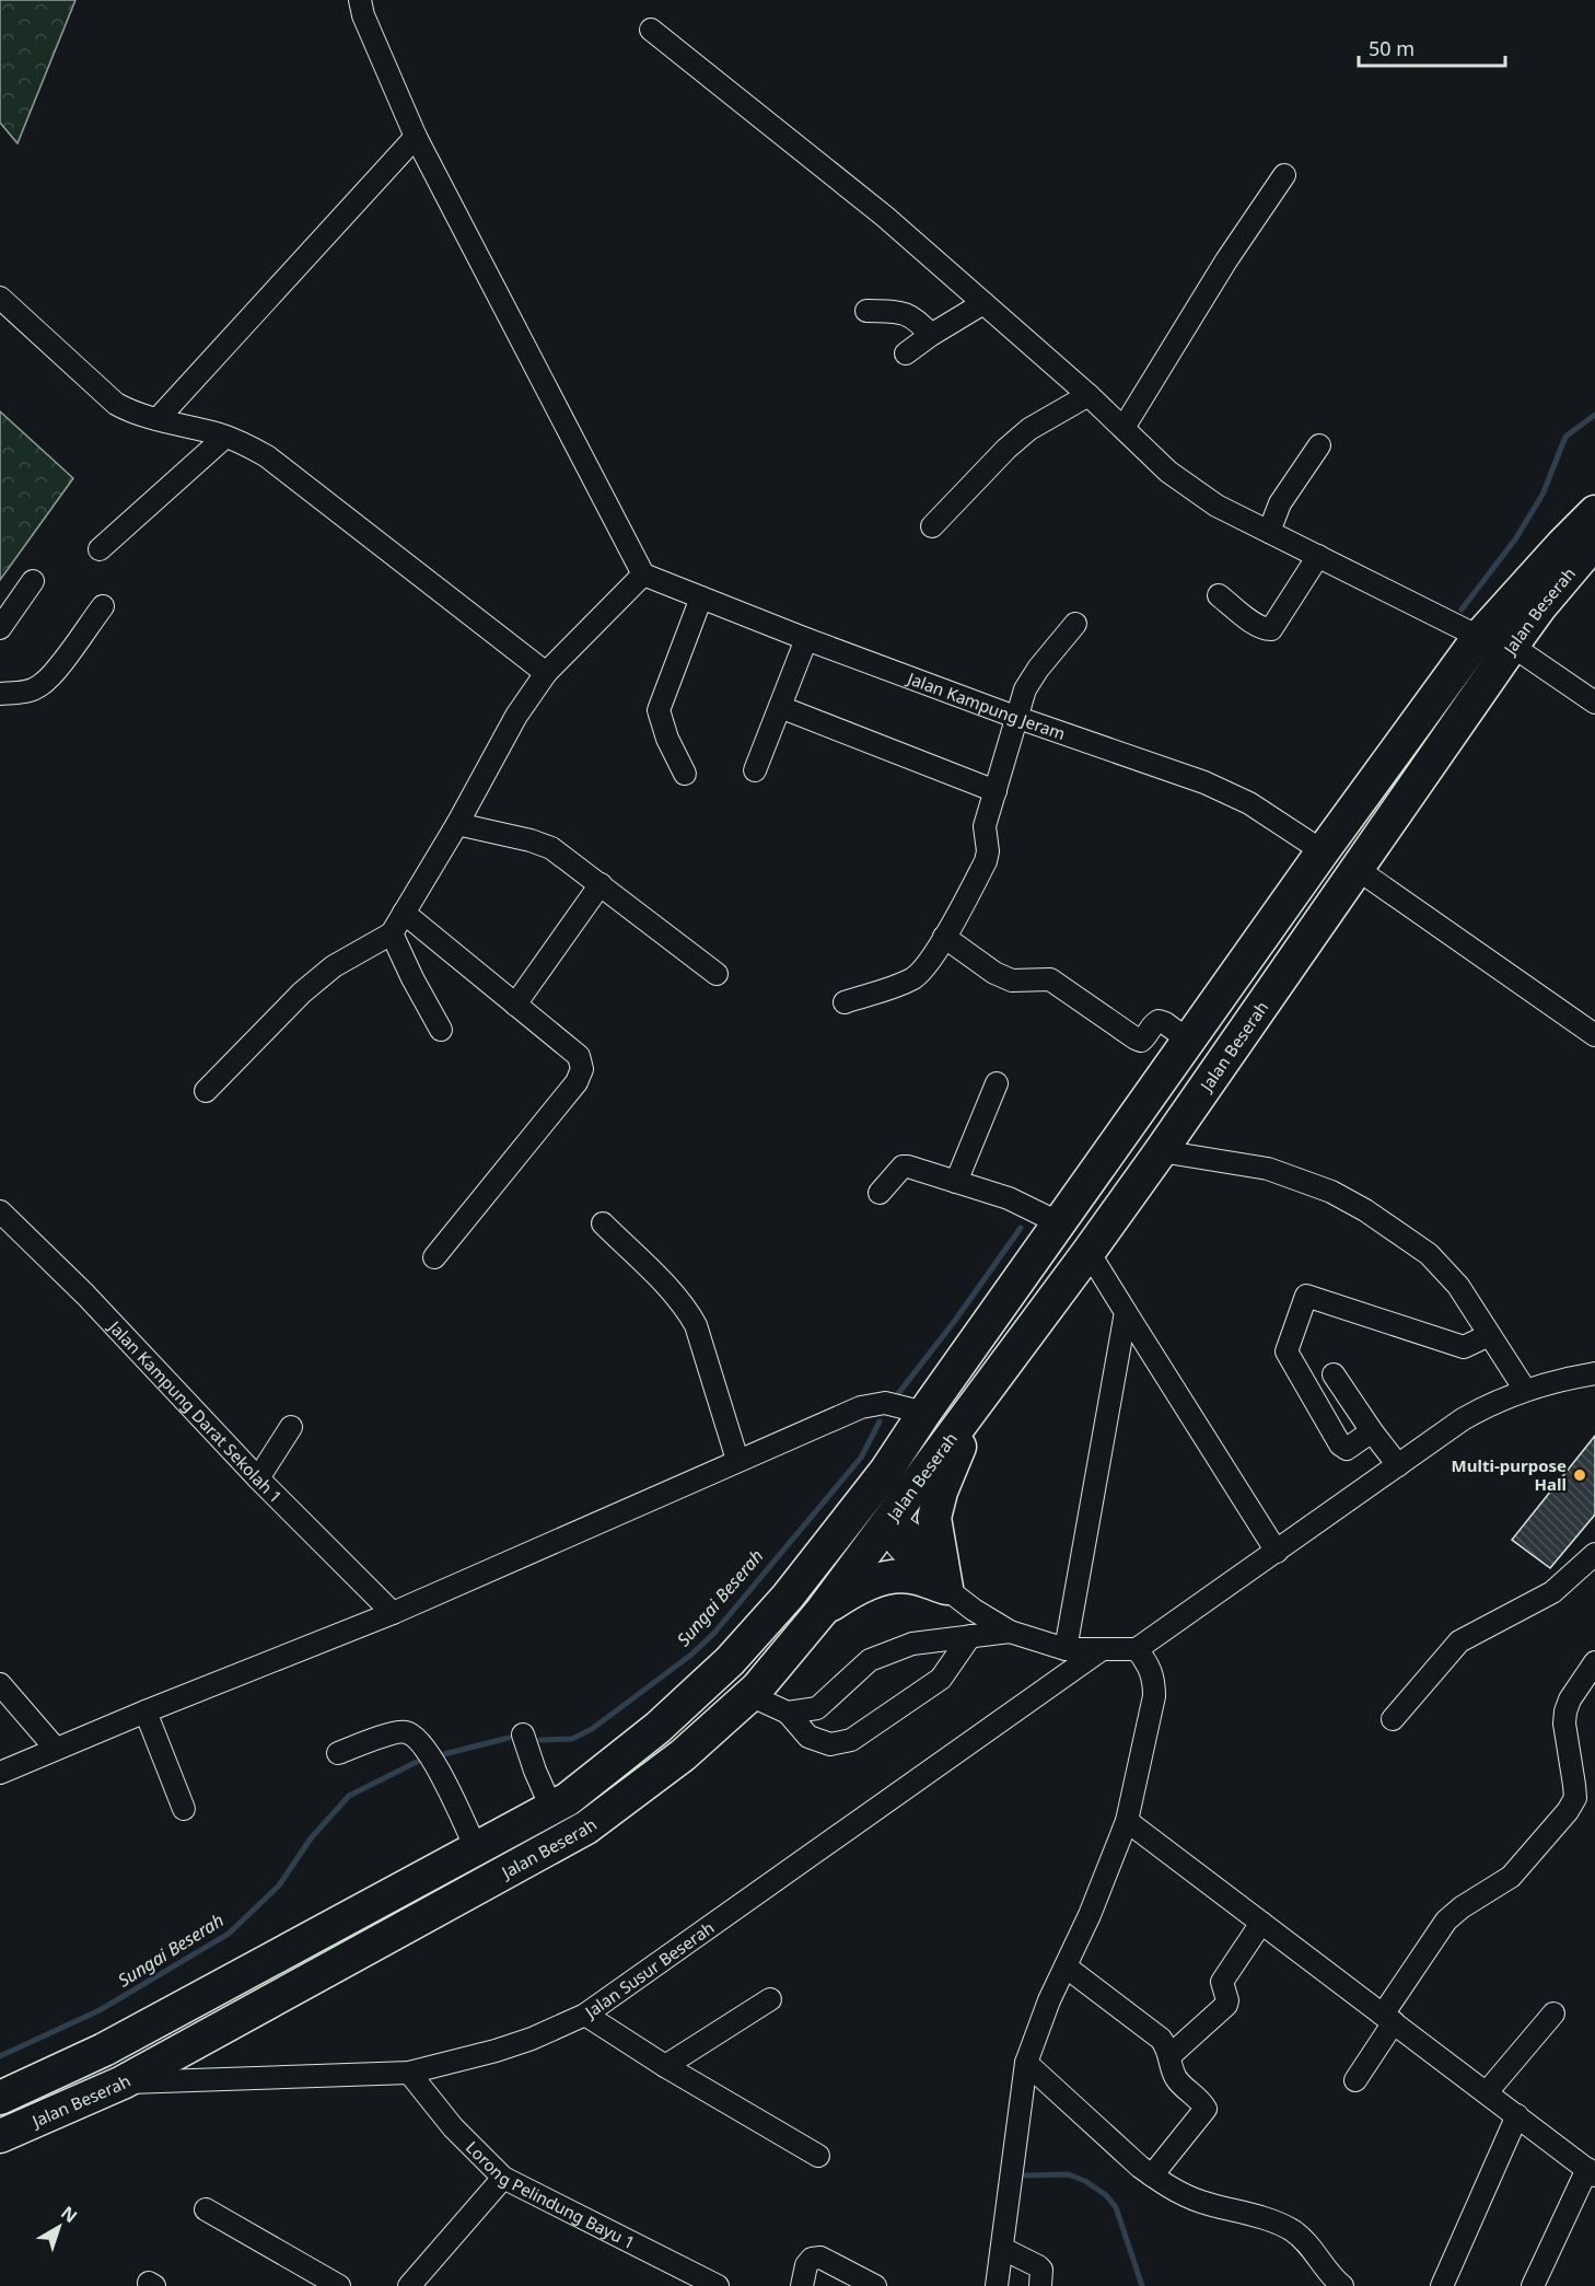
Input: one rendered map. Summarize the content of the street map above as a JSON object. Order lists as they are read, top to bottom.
{
  "streets": {
    "highway": ["Jalan Beserah"],
    "street": [
      "Jalan Kampung Jeram",
      "Jalan Kampung Darat Sekolah 1",
      "Jalan Susur Beserah",
      "Lorong Pelindung Bayu 1"
    ]
  },
  "crossings": [
    ["Jalan Beserah", "Jalan Kampung Jeram"],
    ["Jalan Beserah", "Jalan Susur Beserah"],
    ["Jalan Susur Beserah", "Lorong Pelindung Bayu 1"]
  ],
  "water": ["Sungai Beserah"],
  "places": ["Multi-purpose Hall"],
  "scale_bar": "50 m",
  "north": "top right"
}
